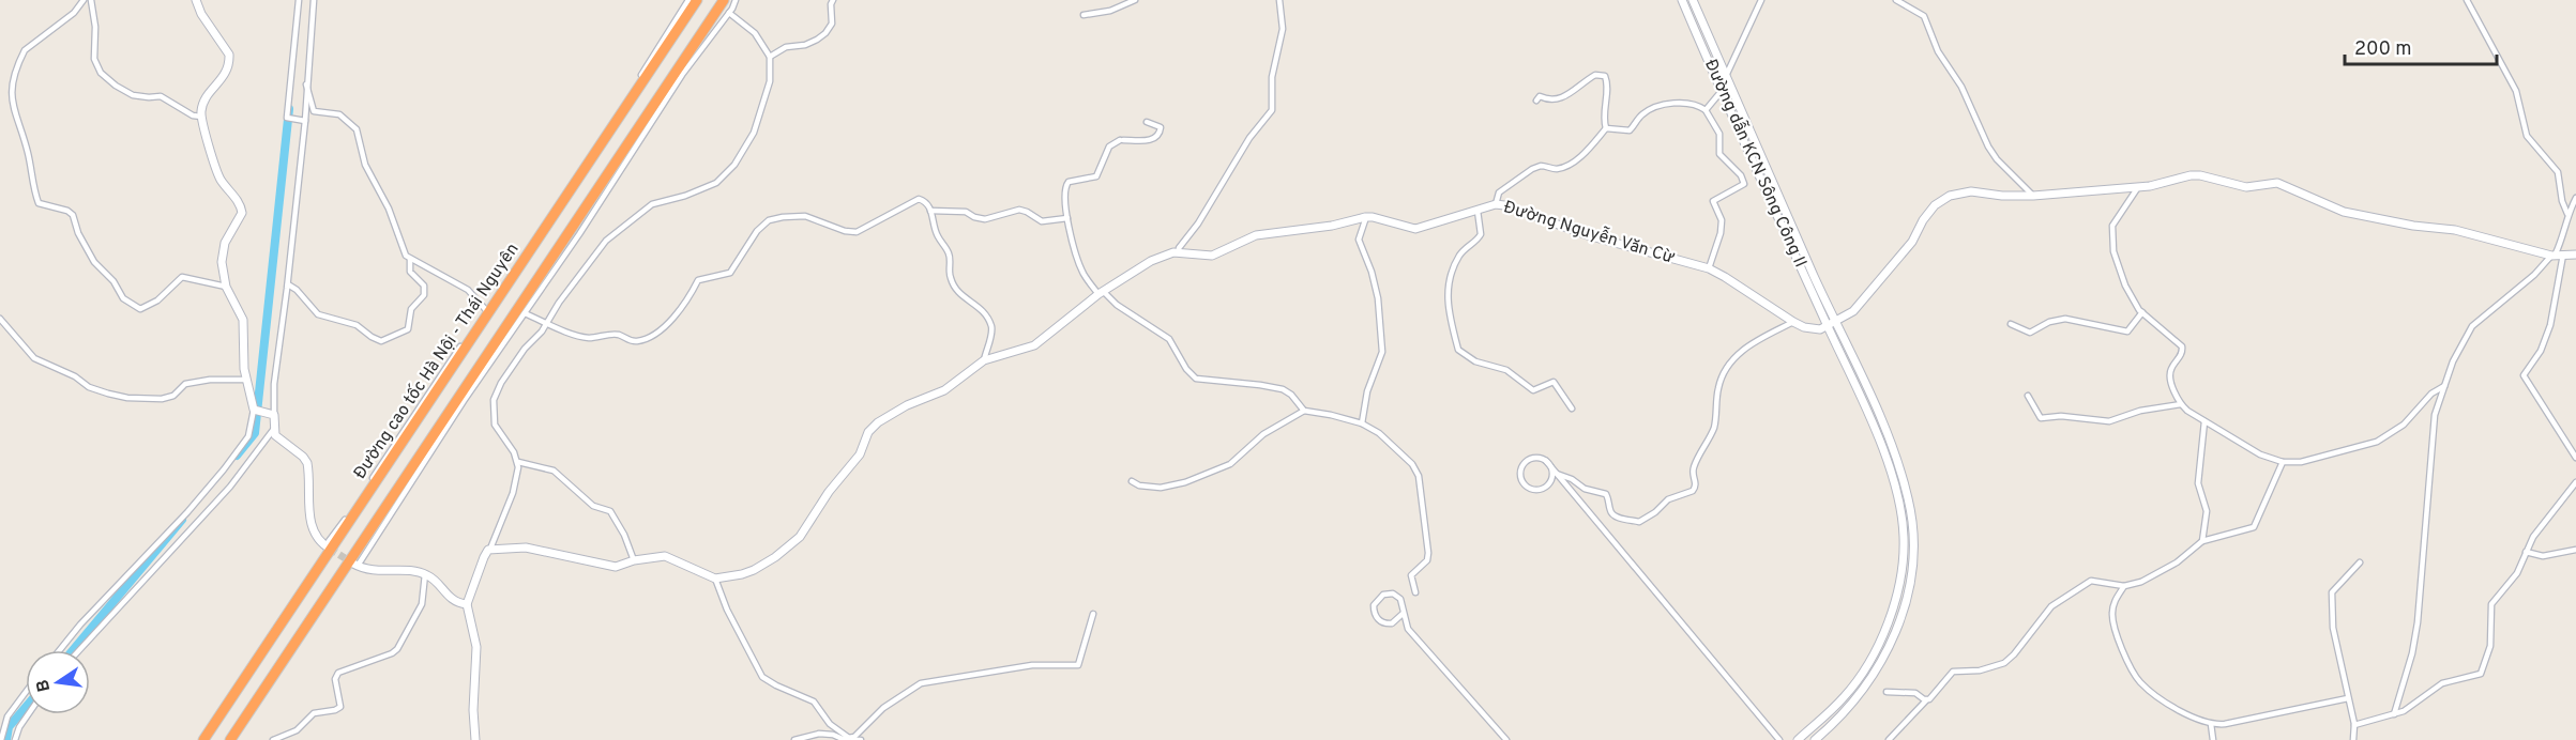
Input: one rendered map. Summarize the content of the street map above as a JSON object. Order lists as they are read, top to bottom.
{
  "streets": {
    "highway": ["Đường cao tốc Hà Nội - Thái Nguyên"],
    "street": ["Đường dẫn KCN Sông Công II", "Đường Nguyễn Văn Cừ"]
  },
  "crossings": [
    ["Đường dẫn KCN Sông Công II", "Đường Nguyễn Văn Cừ"]
  ],
  "scale_bar": "200 m",
  "north": "left"
}
